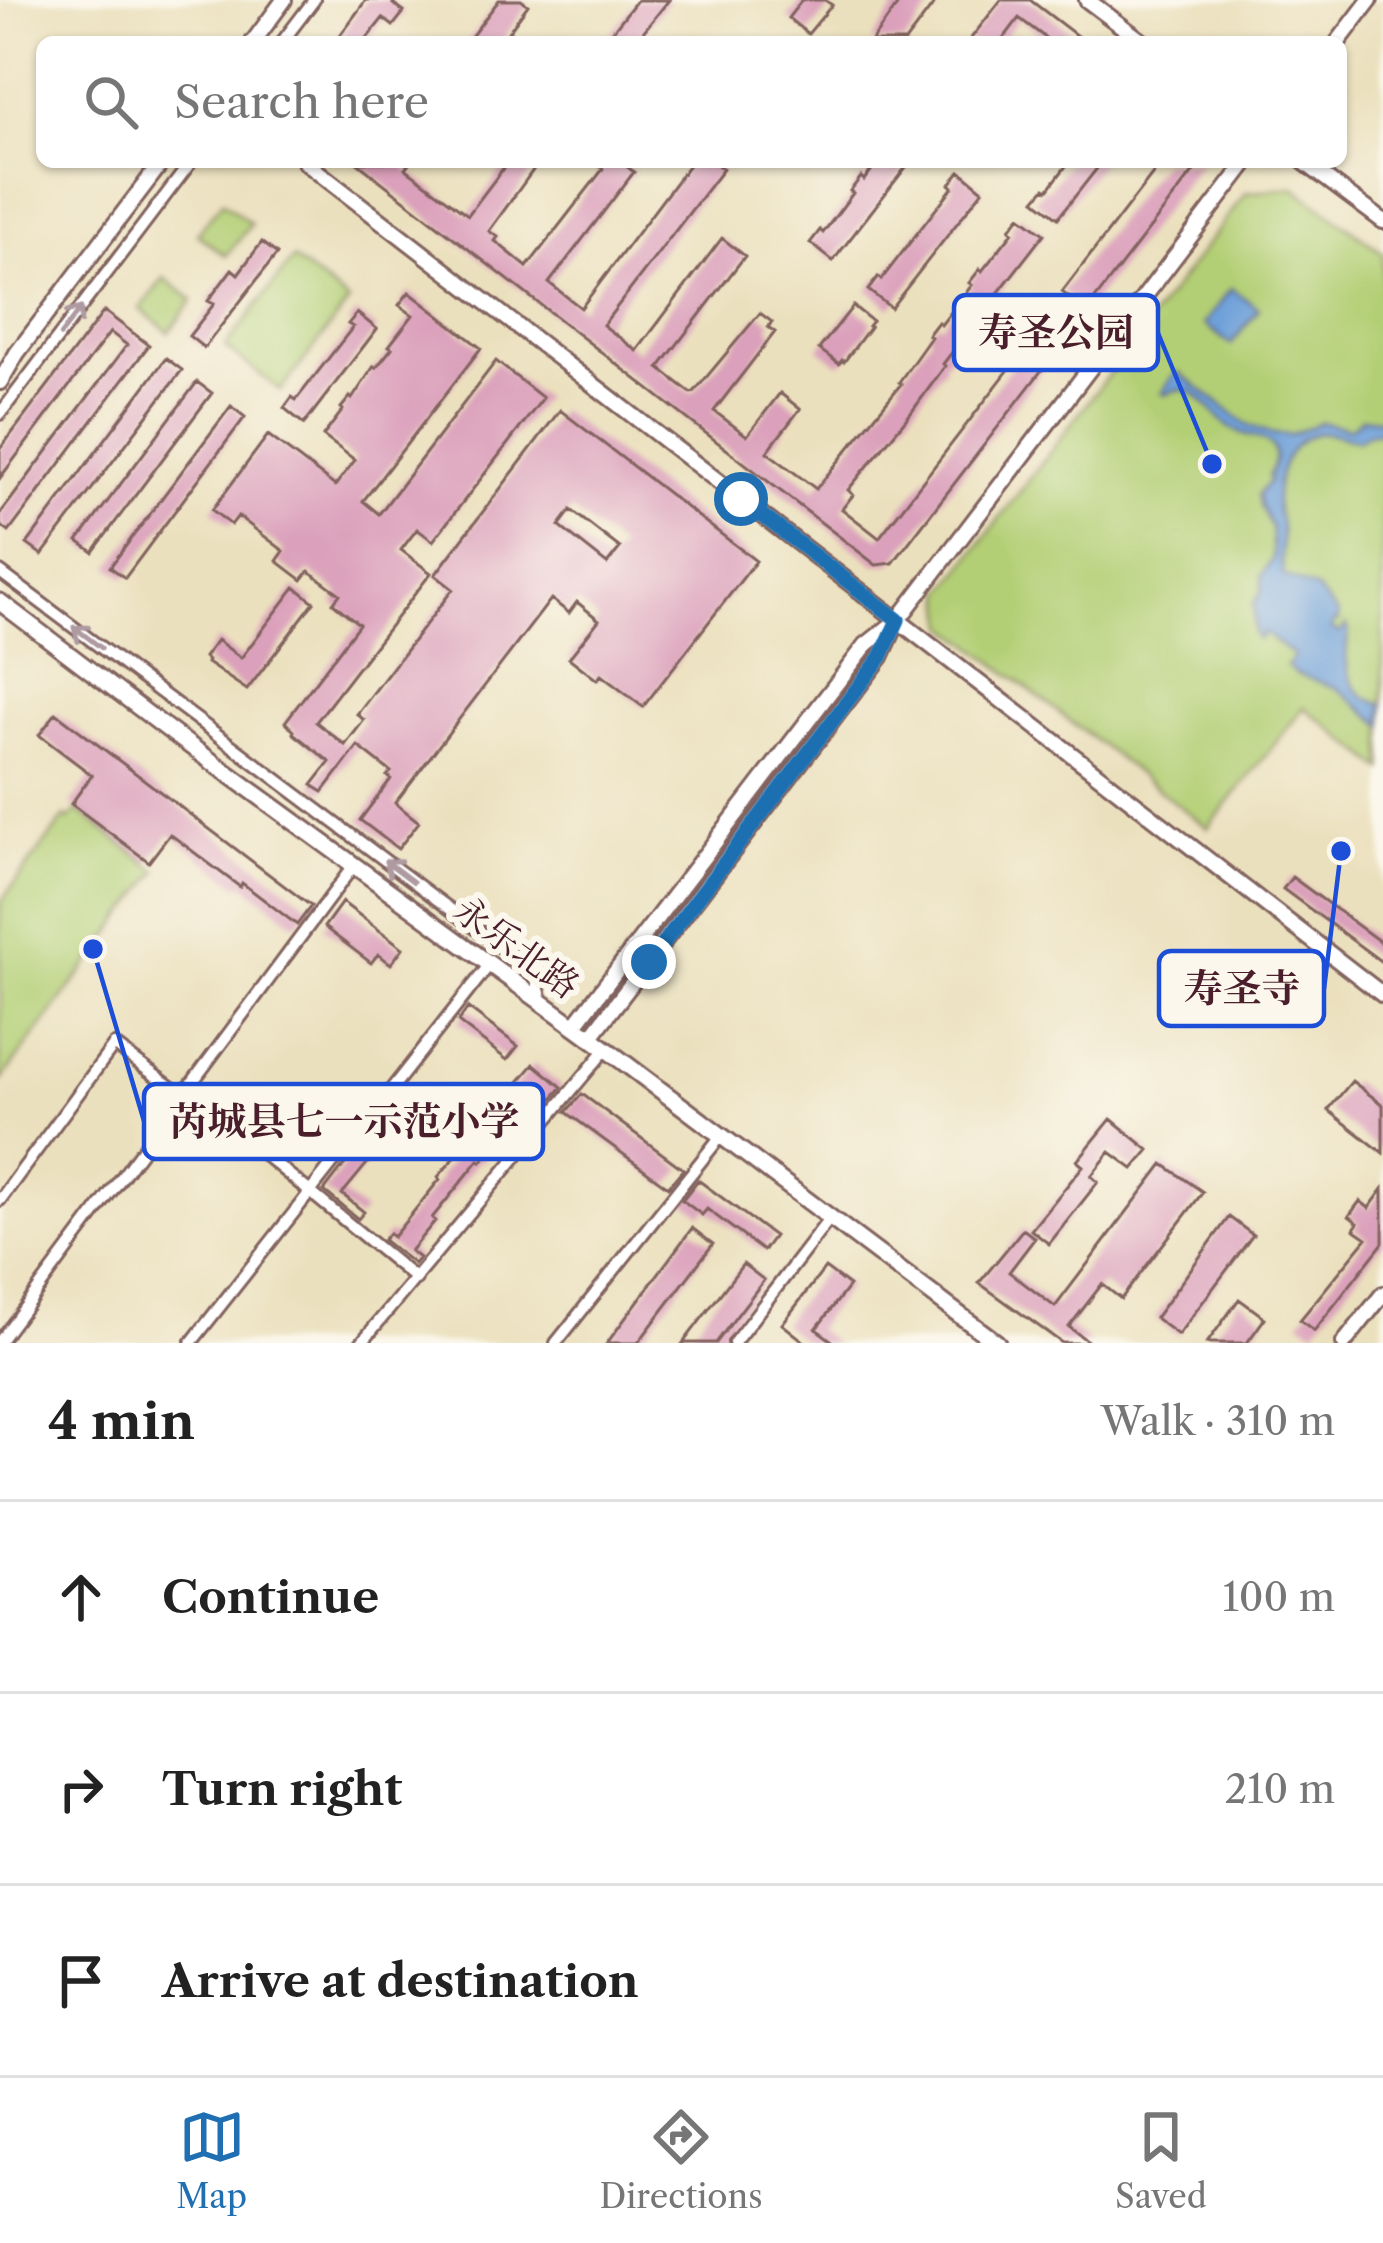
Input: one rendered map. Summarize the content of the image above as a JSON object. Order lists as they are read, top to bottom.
{
  "streets": {
    "main road": ["永乐北路"]
  },
  "places": ["寿圣公园", "寿圣寺", "芮城县七一示范小学"],
  "page": {
    "search": "Search here",
    "heading": ["4 min", "Walk · 310 m"],
    "list": [
      ["Continue", "100 m"],
      ["Turn right", "210 m"],
      "Arrive at destination"
    ],
    "nav": ["Map", "Directions", "Saved"]
  }
}
